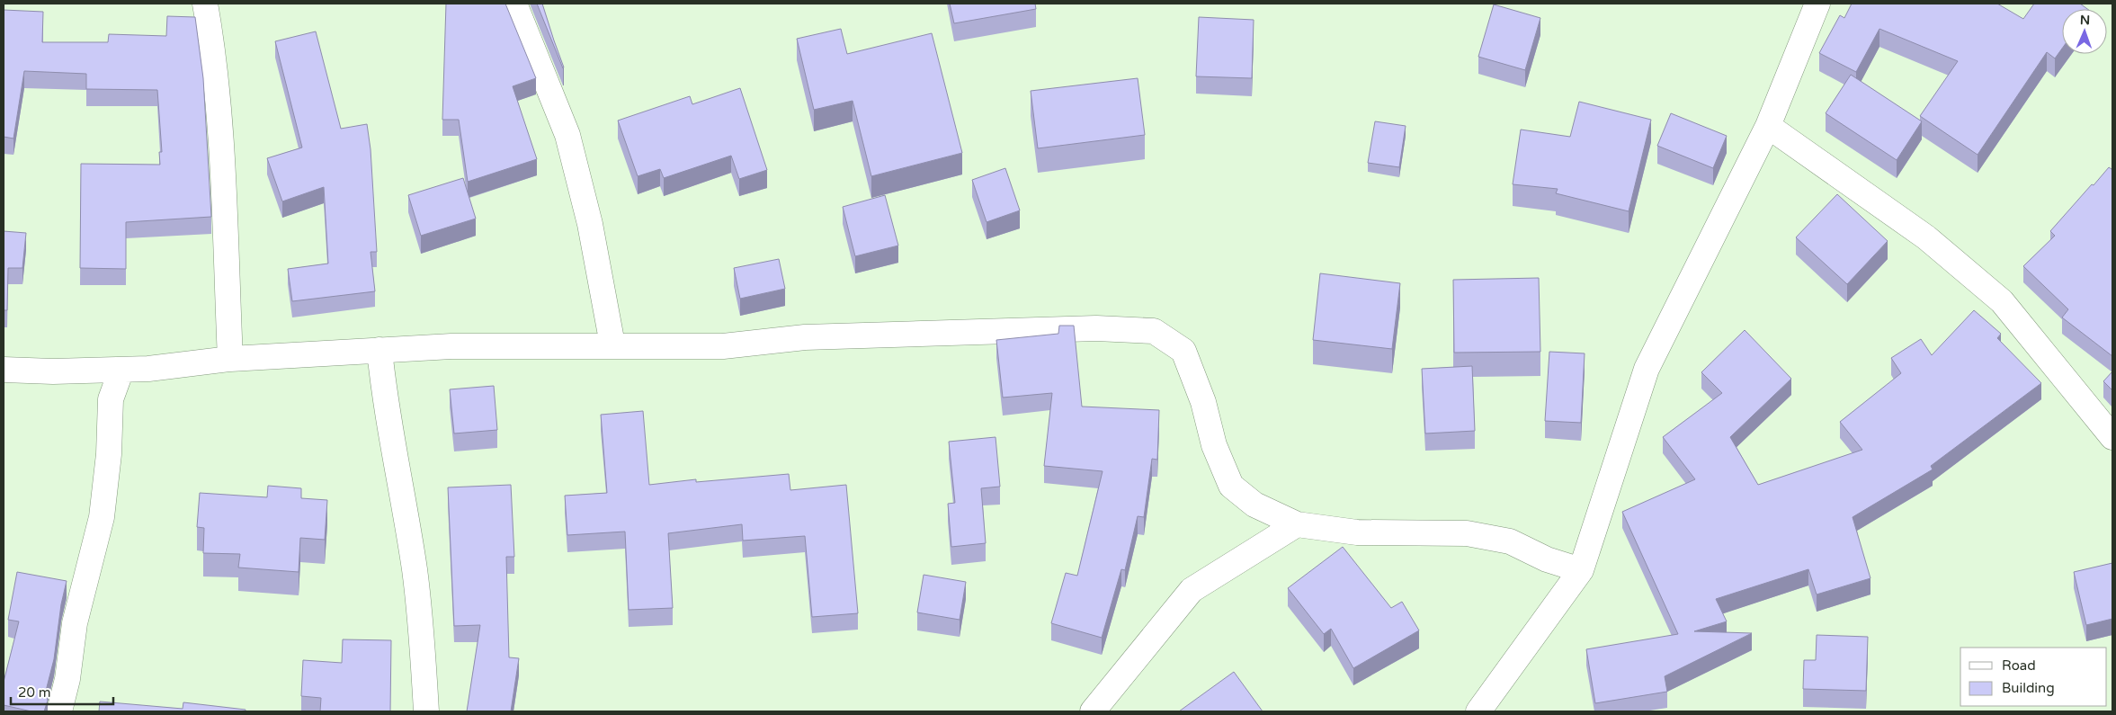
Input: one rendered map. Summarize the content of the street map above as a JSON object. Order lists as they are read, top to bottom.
{
  "legend": ["Road", "Building"],
  "scale_bar": "20 m",
  "north": "top"
}
